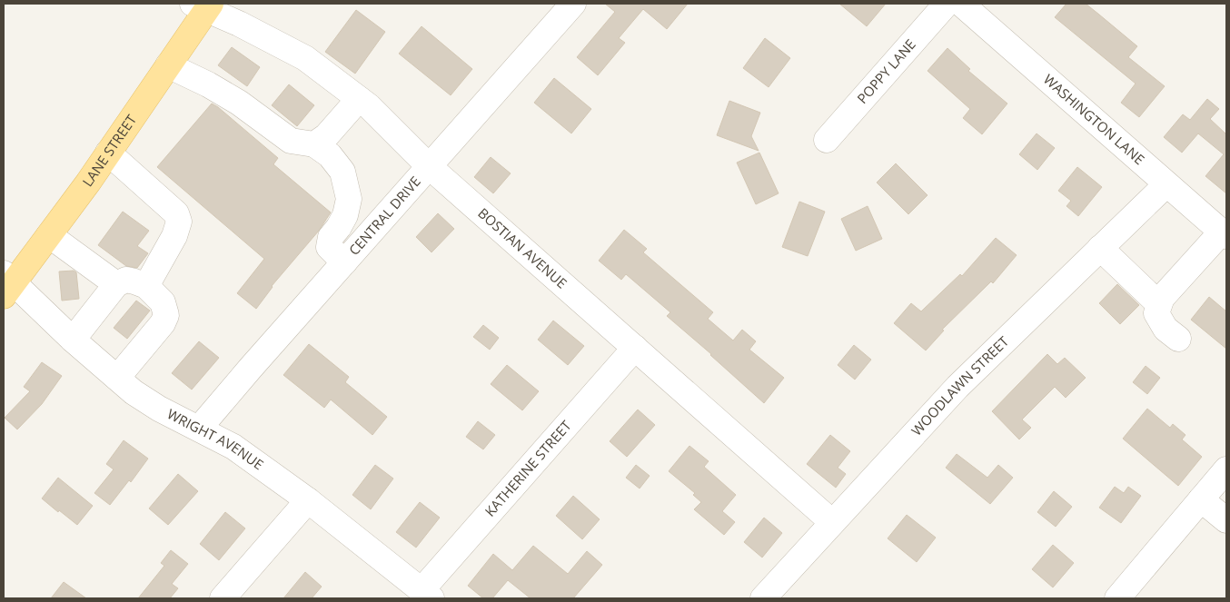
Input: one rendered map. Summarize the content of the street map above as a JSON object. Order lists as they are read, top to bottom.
{
  "streets": {
    "main road": ["LANE STREET"],
    "street": [
      "POPPY LANE",
      "WASHINGTON LANE",
      "CENTRAL DRIVE",
      "BOSTIAN AVENUE",
      "WOODLAWN STREET",
      "WRIGHT AVENUE",
      "KATHERINE STREET"
    ]
  },
  "crossings": [
    ["WASHINGTON LANE", "WOODLAWN STREET"],
    ["LANE STREET", "BOSTIAN AVENUE"],
    ["LANE STREET", "WRIGHT AVENUE"],
    ["CENTRAL DRIVE", "BOSTIAN AVENUE"],
    ["CENTRAL DRIVE", "WRIGHT AVENUE"],
    ["BOSTIAN AVENUE", "WOODLAWN STREET"],
    ["BOSTIAN AVENUE", "KATHERINE STREET"],
    ["WRIGHT AVENUE", "KATHERINE STREET"]
  ]
}
